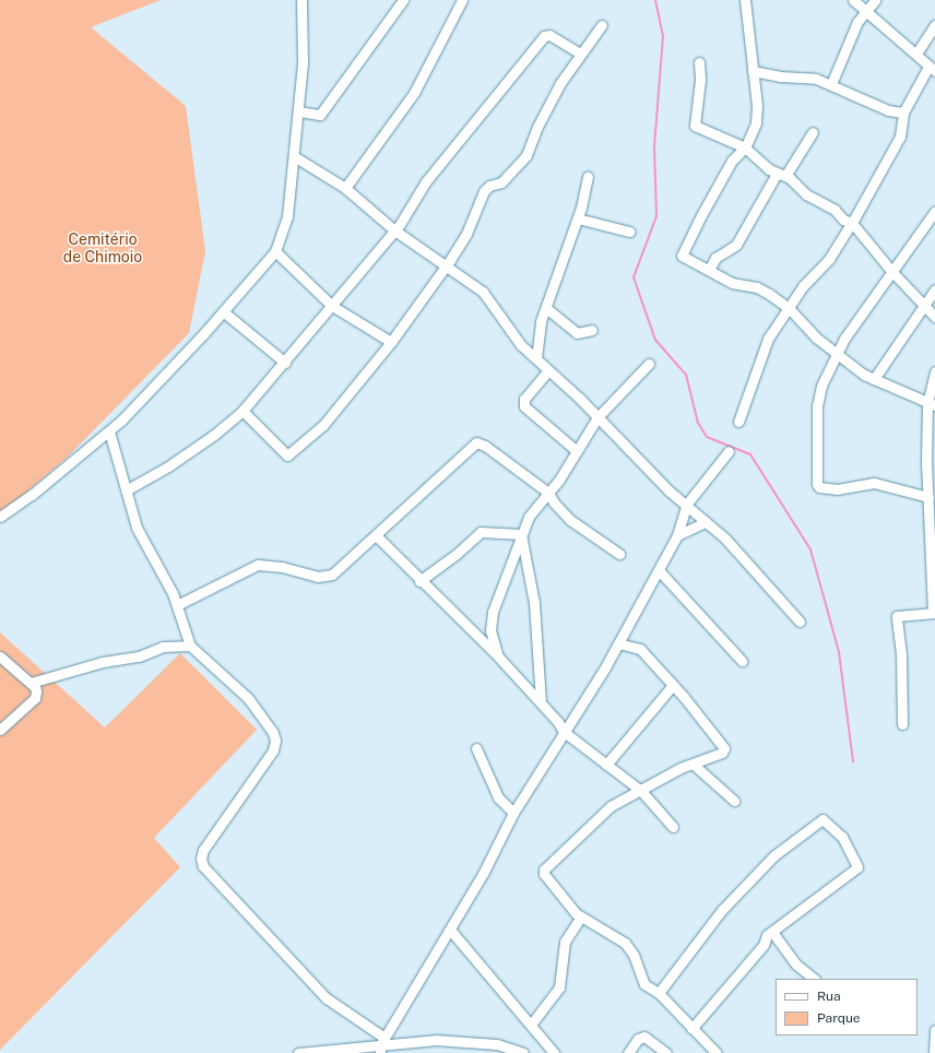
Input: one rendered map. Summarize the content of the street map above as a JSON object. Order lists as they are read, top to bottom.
{
  "parks": ["Cemitério de Chimoio"],
  "legend": ["Rua", "Parque"]
}
